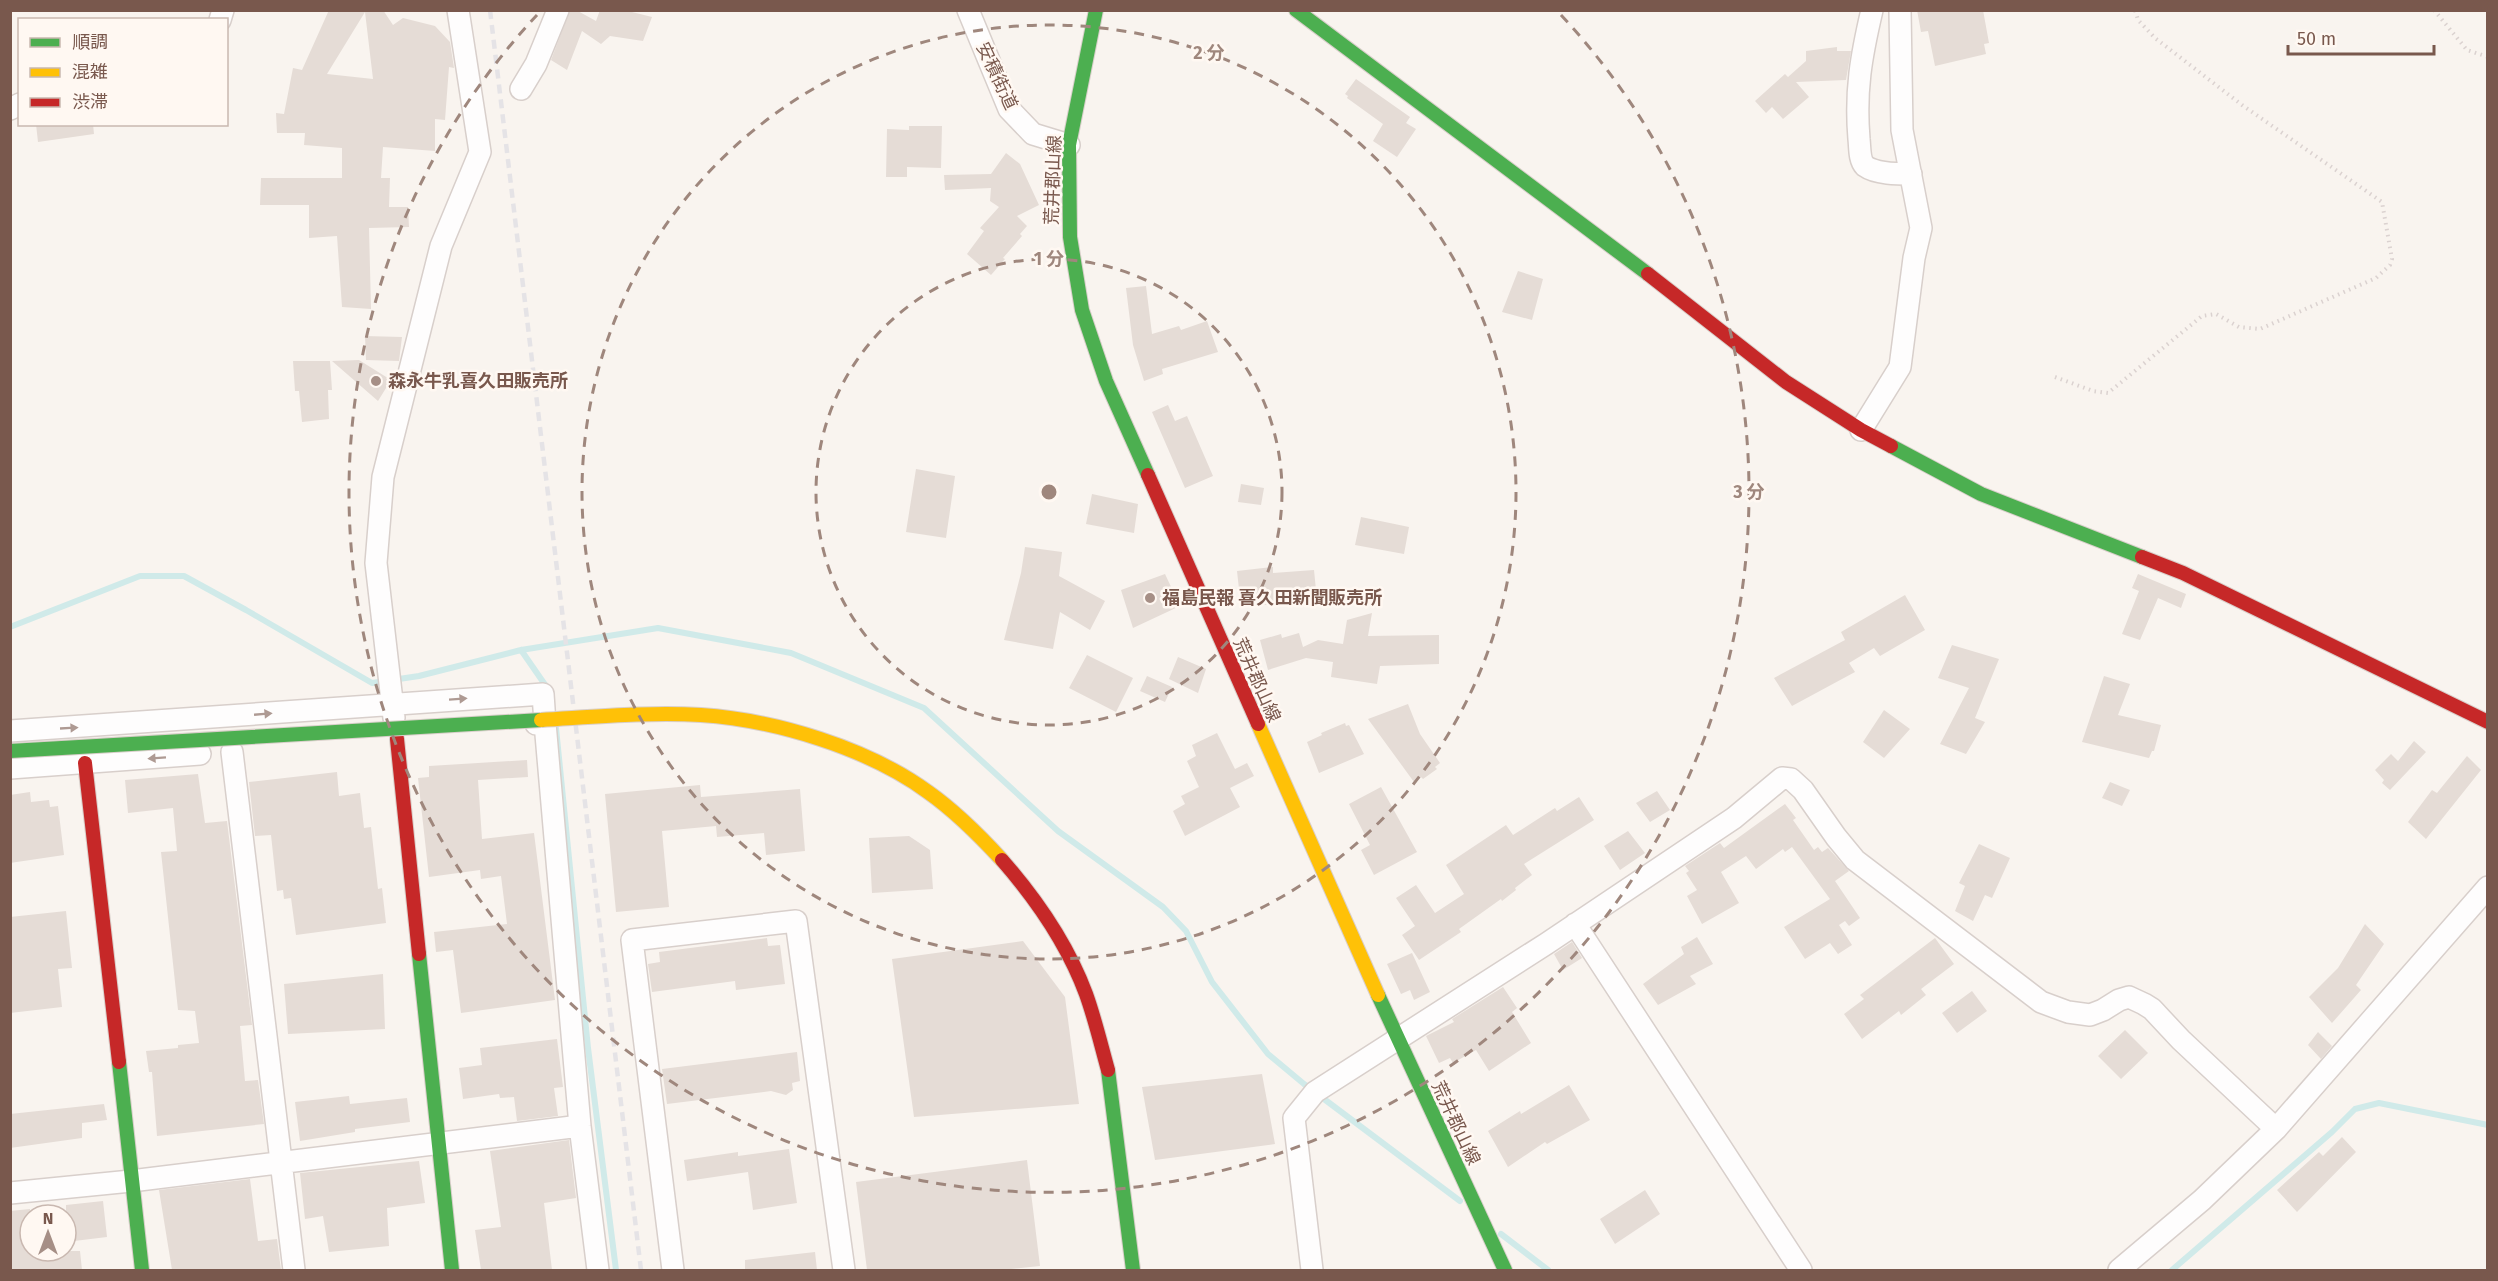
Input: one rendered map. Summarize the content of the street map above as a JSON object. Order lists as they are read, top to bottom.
{
  "streets": {
    "street": ["安積街道", "荒井郡山線"]
  },
  "crossings": [
    ["安積街道", "荒井郡山線"]
  ],
  "places": ["森永牛乳喜久田販売所", "福島民報 喜久田新聞販売所"],
  "legend": ["順調", "混雑", "渋滞"],
  "scale_bar": "50 m",
  "north": "top",
  "rings": ["2 分", "1 分", "3 分"]
}
